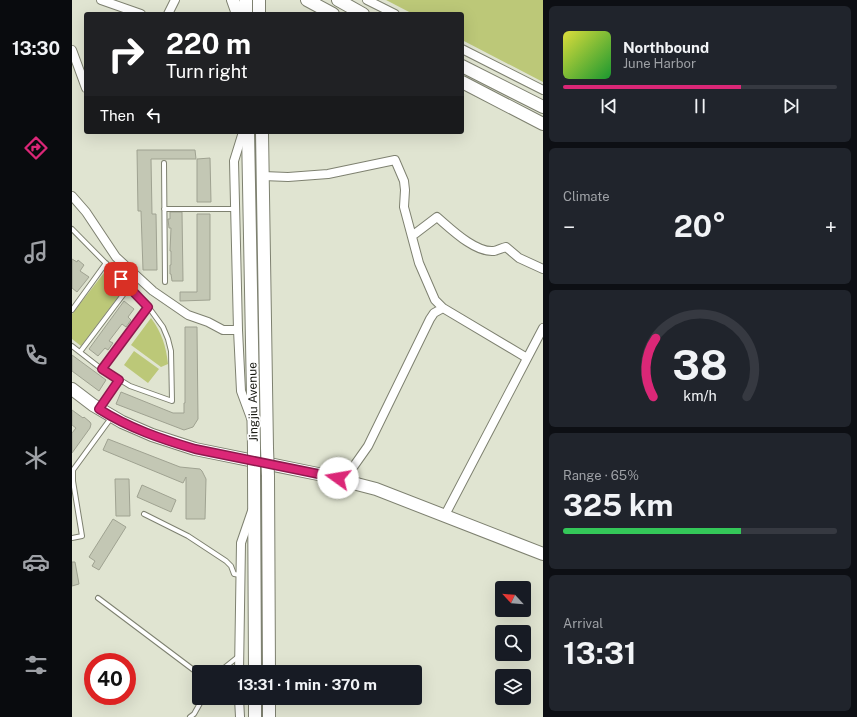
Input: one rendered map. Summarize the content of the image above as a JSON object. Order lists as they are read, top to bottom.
{
  "streets": {
    "street": ["Jingjiu Avenue"]
  },
  "north": "top left",
  "page": {
    "tabs": "13:30",
    "turn": ["220 m", "Turn right"],
    "song": ["Northbound", "June Harbor"],
    "then": "Then",
    "tile": [
      "Climate",
      ["Range · 65%", "325 km"],
      ["Arrival", "13:31"]
    ],
    "heat": ["−", "20°", "+"],
    "limit": "40",
    "trip": "13:31 · 1 min · 370 m",
    "gauge": ["38", "km/h"]
  }
}
